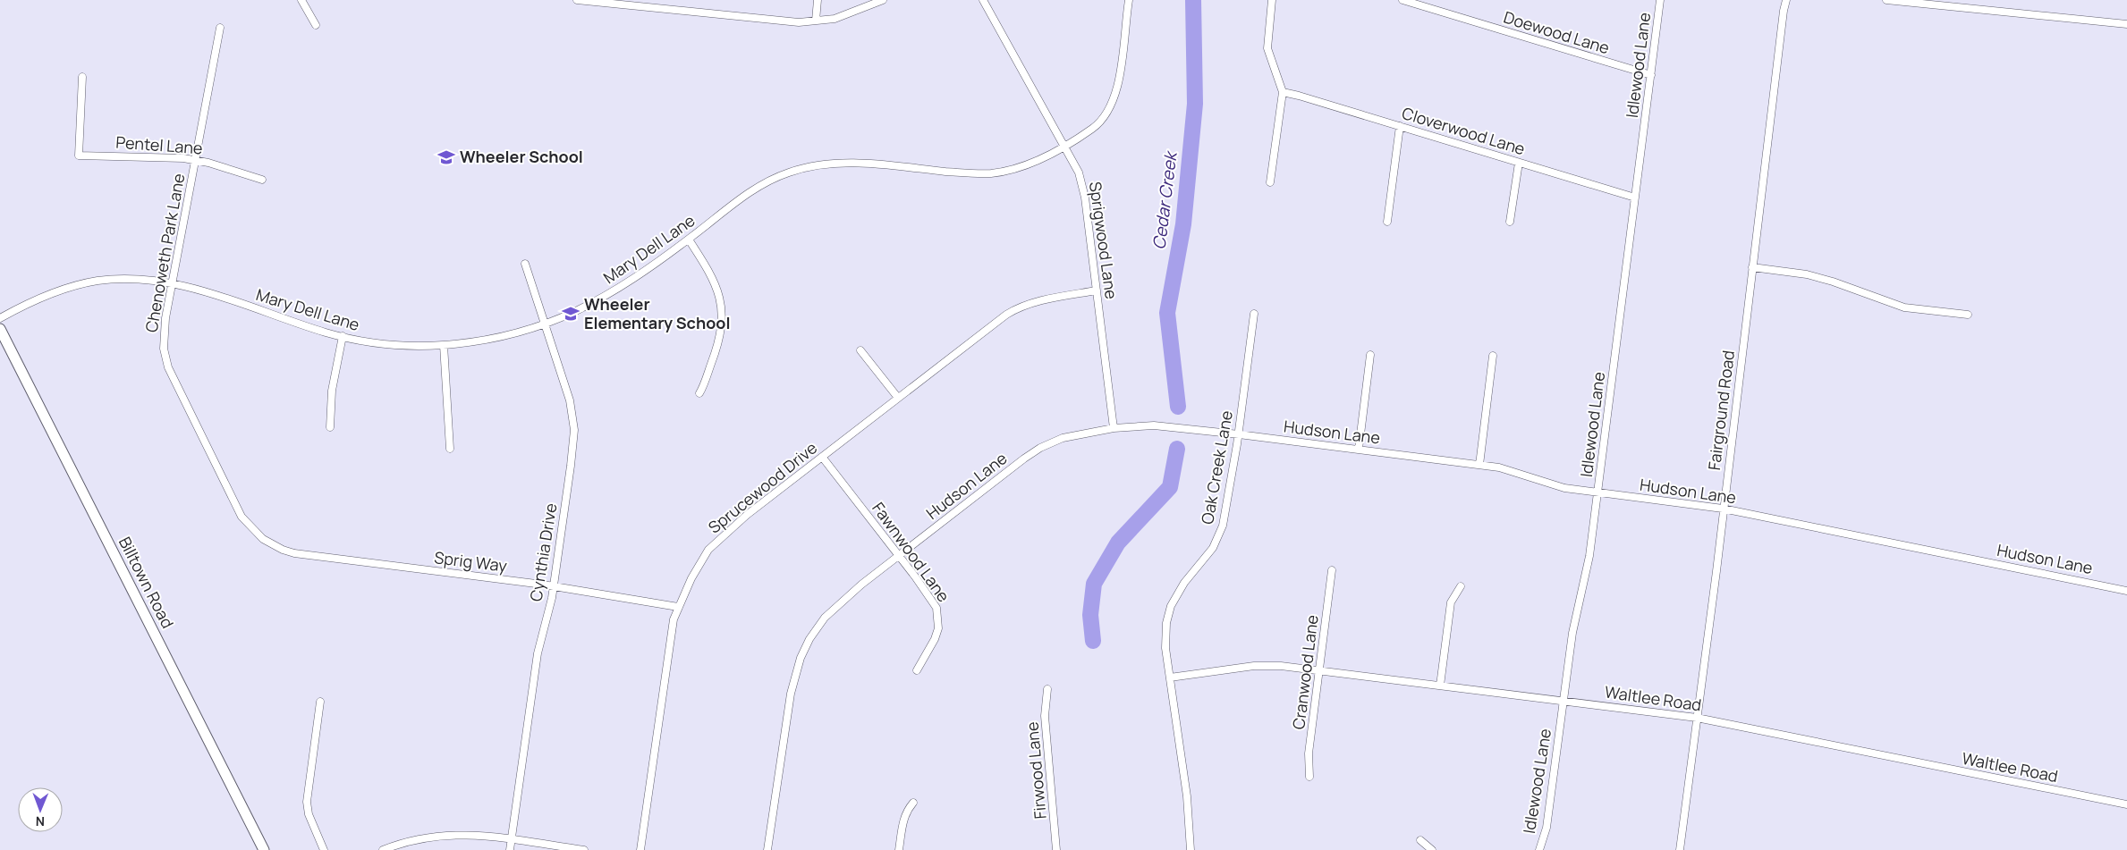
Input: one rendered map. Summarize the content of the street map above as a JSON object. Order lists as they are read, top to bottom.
{
  "streets": {
    "main road": ["Billtown Road"],
    "street": [
      "Doewood Lane",
      "Idlewood Lane",
      "Cloverwood Lane",
      "Pentel Lane",
      "Sprigwood Lane",
      "Mary Dell Lane",
      "Chenoweth Park Lane",
      "Fairground Road",
      "Hudson Lane",
      "Oak Creek Lane",
      "Sprucewood Drive",
      "Cynthia Drive",
      "Fawnwood Lane",
      "Sprig Way",
      "Cranwood Lane",
      "Waltlee Road",
      "Firwood Lane"
    ]
  },
  "crossings": [
    ["Doewood Lane", "Idlewood Lane"],
    ["Idlewood Lane", "Cloverwood Lane"],
    ["Idlewood Lane", "Hudson Lane"],
    ["Idlewood Lane", "Waltlee Road"],
    ["Pentel Lane", "Chenoweth Park Lane"],
    ["Sprigwood Lane", "Mary Dell Lane"],
    ["Sprigwood Lane", "Hudson Lane"],
    ["Sprigwood Lane", "Sprucewood Drive"],
    ["Mary Dell Lane", "Chenoweth Park Lane"],
    ["Mary Dell Lane", "Cynthia Drive"],
    ["Chenoweth Park Lane", "Sprig Way"],
    ["Fairground Road", "Hudson Lane"],
    ["Fairground Road", "Waltlee Road"],
    ["Hudson Lane", "Oak Creek Lane"],
    ["Hudson Lane", "Fawnwood Lane"],
    ["Oak Creek Lane", "Waltlee Road"],
    ["Sprucewood Drive", "Fawnwood Lane"],
    ["Sprucewood Drive", "Sprig Way"],
    ["Cynthia Drive", "Sprig Way"],
    ["Cranwood Lane", "Waltlee Road"]
  ],
  "water": ["Cedar Creek"],
  "places": {
    "school or university": ["Wheeler School", "Wheeler Elementary School"]
  },
  "north": "bottom"
}
